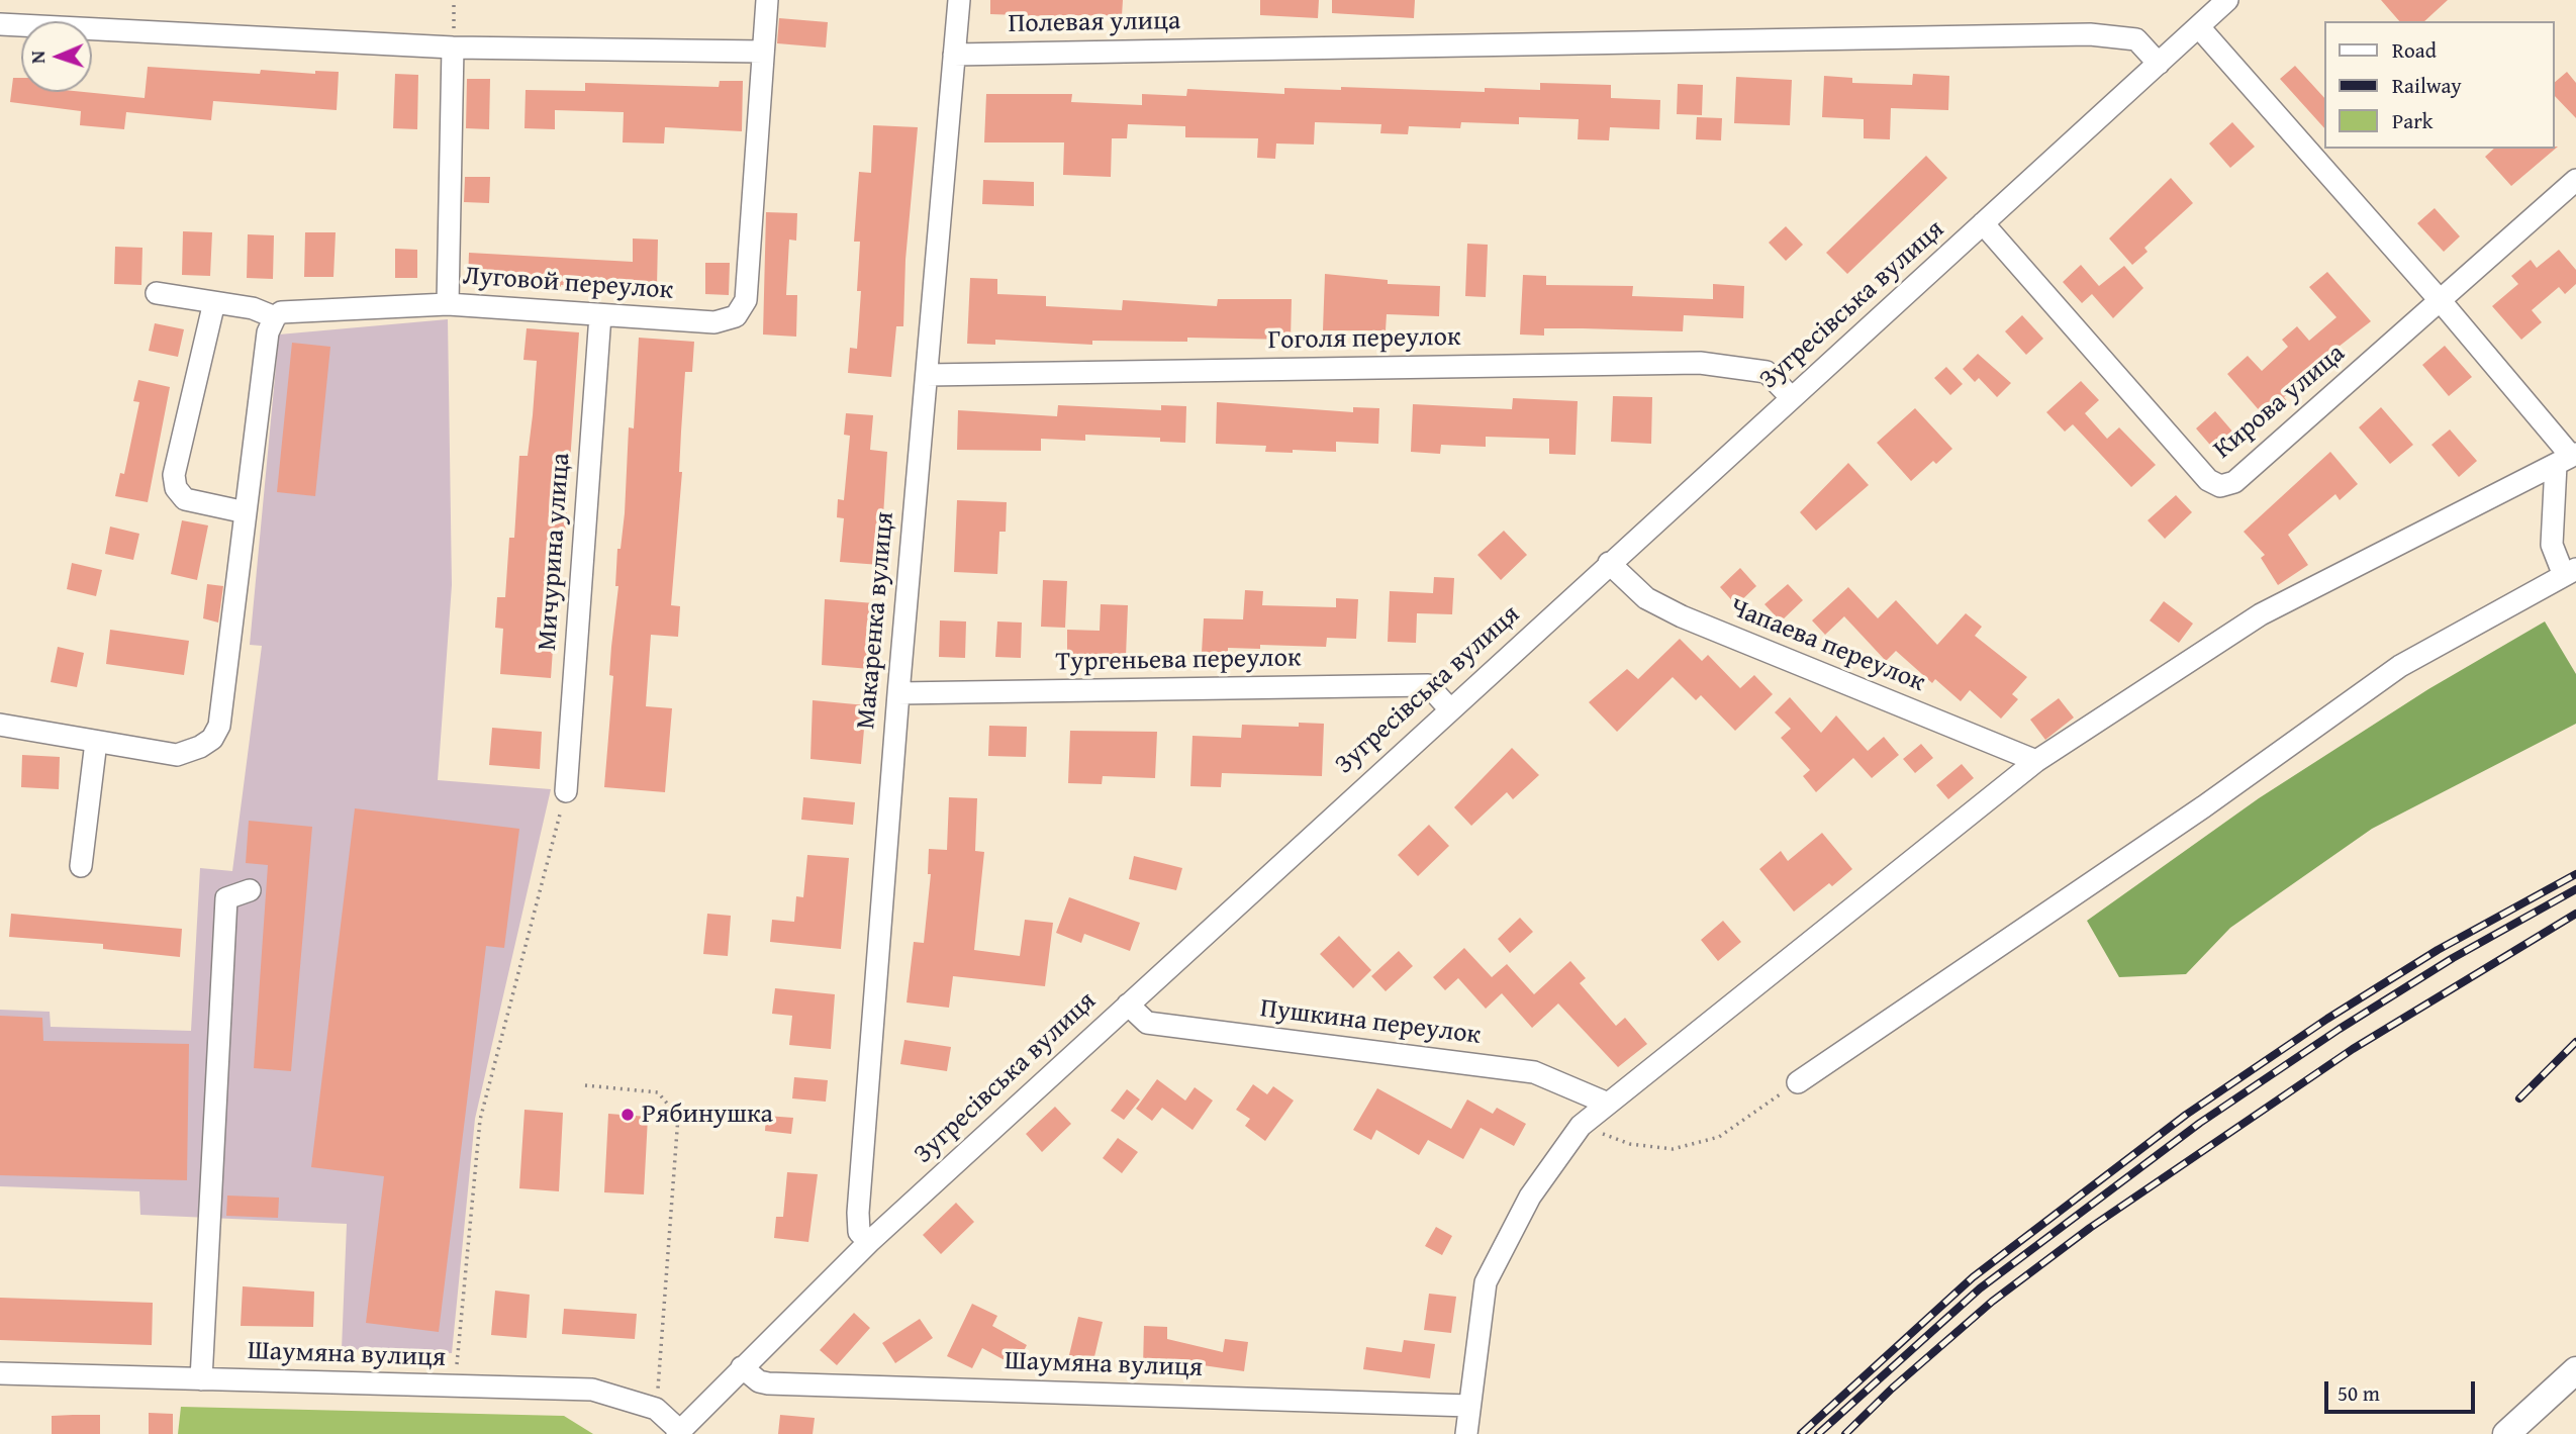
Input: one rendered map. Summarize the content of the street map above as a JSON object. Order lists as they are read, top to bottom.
{
  "streets": {
    "street": [
      "Полевая улица",
      "Луговой переулок",
      "Зугресівська вулиця",
      "Гоголя переулок",
      "Кирова улица",
      "Мичурина улица",
      "Макаренка вулиця",
      "Чапаева переулок",
      "Тургеньева переулок",
      "Пушкина переулок",
      "Шаумяна вулиця"
    ]
  },
  "crossings": [
    ["Полевая улица", "Зугресівська вулиця"],
    ["Полевая улица", "Макаренка вулиця"],
    ["Луговой переулок", "Мичурина улица"],
    ["Зугресівська вулиця", "Гоголя переулок"],
    ["Зугресівська вулиця", "Кирова улица"],
    ["Зугресівська вулиця", "Макаренка вулиця"],
    ["Зугресівська вулиця", "Чапаева переулок"],
    ["Зугресівська вулиця", "Тургеньева переулок"],
    ["Зугресівська вулиця", "Пушкина переулок"],
    ["Зугресівська вулиця", "Шаумяна вулиця"],
    ["Гоголя переулок", "Макаренка вулиця"],
    ["Макаренка вулиця", "Тургеньева переулок"]
  ],
  "places": ["Рябинушка"],
  "legend": ["Road", "Railway", "Park"],
  "scale_bar": "50 m",
  "north": "left"
}
